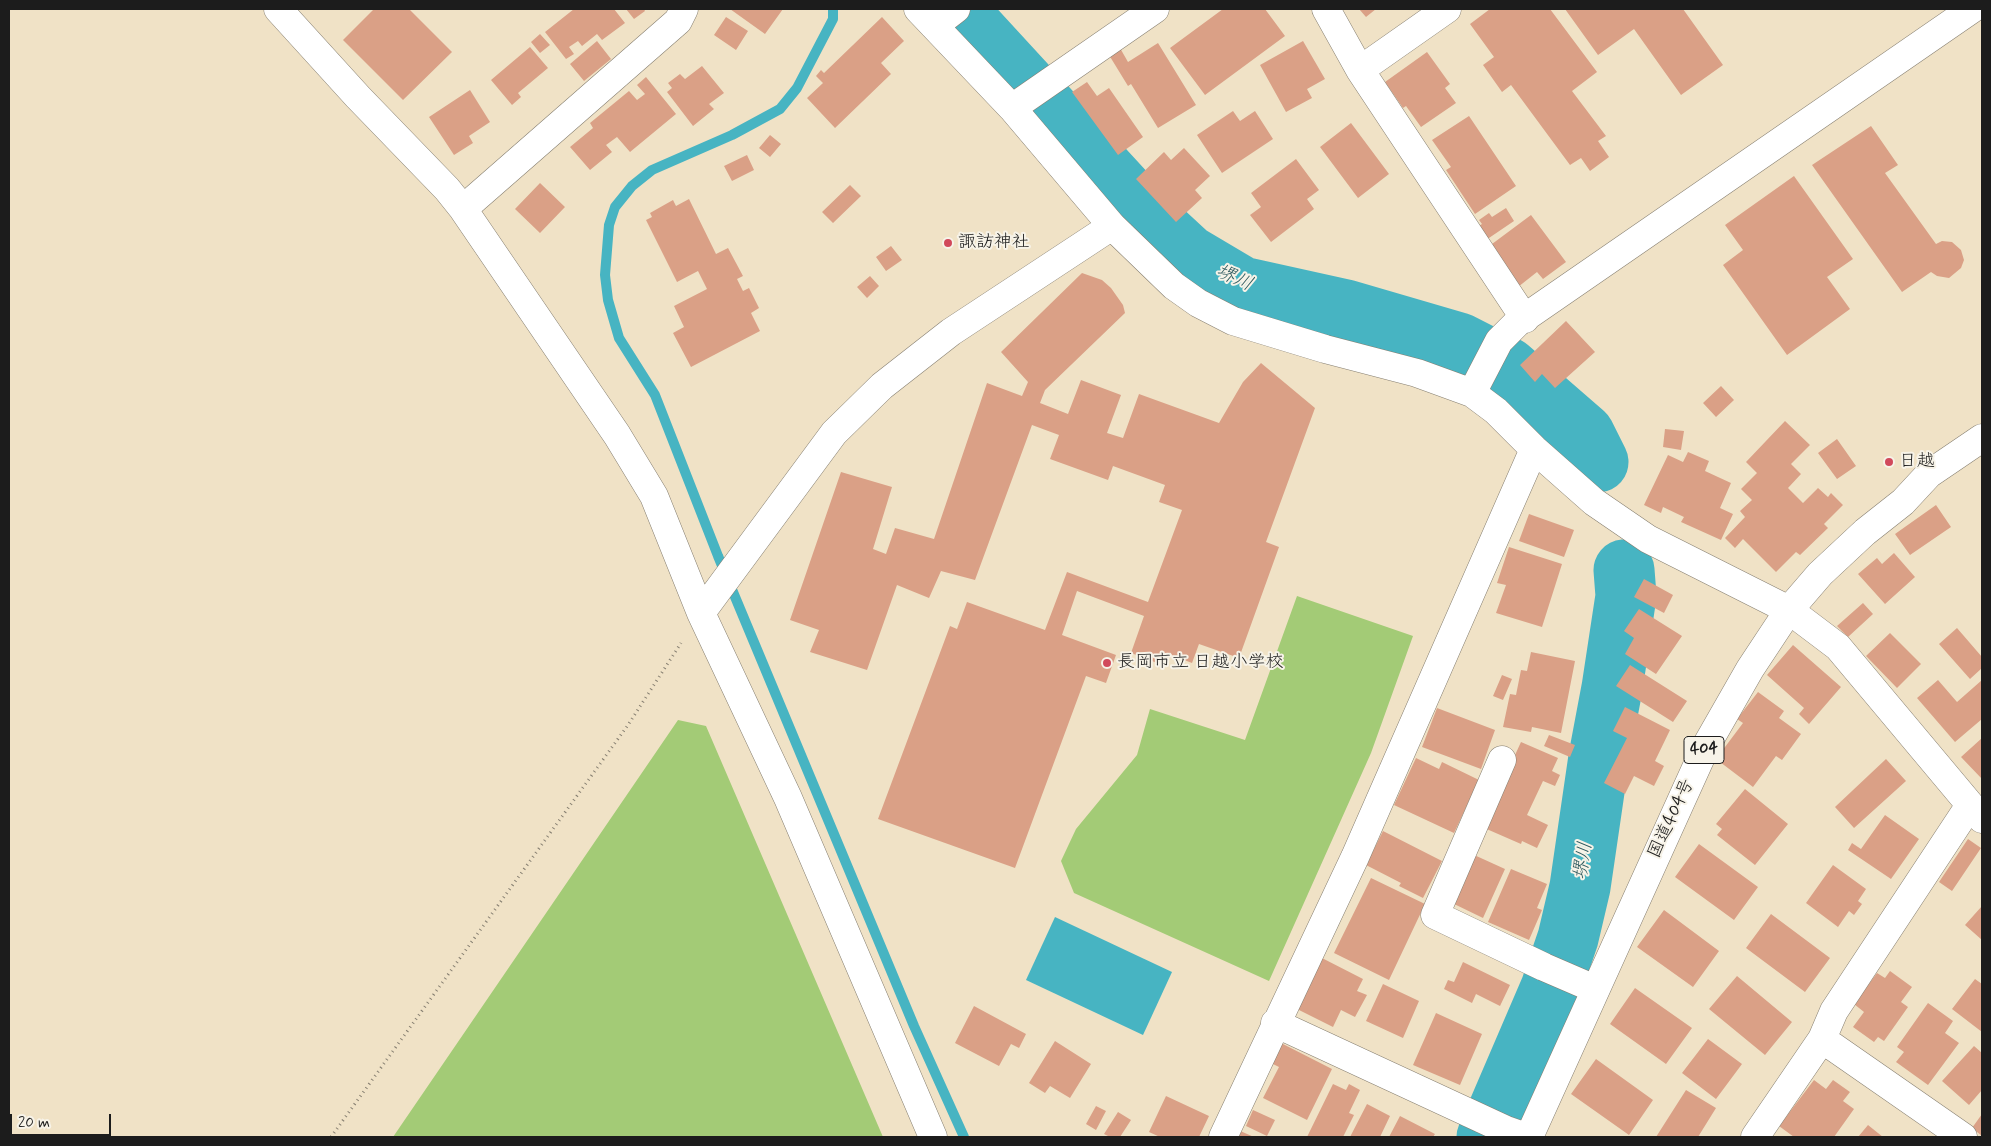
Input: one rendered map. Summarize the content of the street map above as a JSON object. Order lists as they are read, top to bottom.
{
  "streets": {
    "main road": ["404", "国道404号"]
  },
  "water": ["堺川"],
  "places": ["諏訪神社", "日越", "長岡市立 日越小学校"],
  "scale_bar": "20 m"
}
